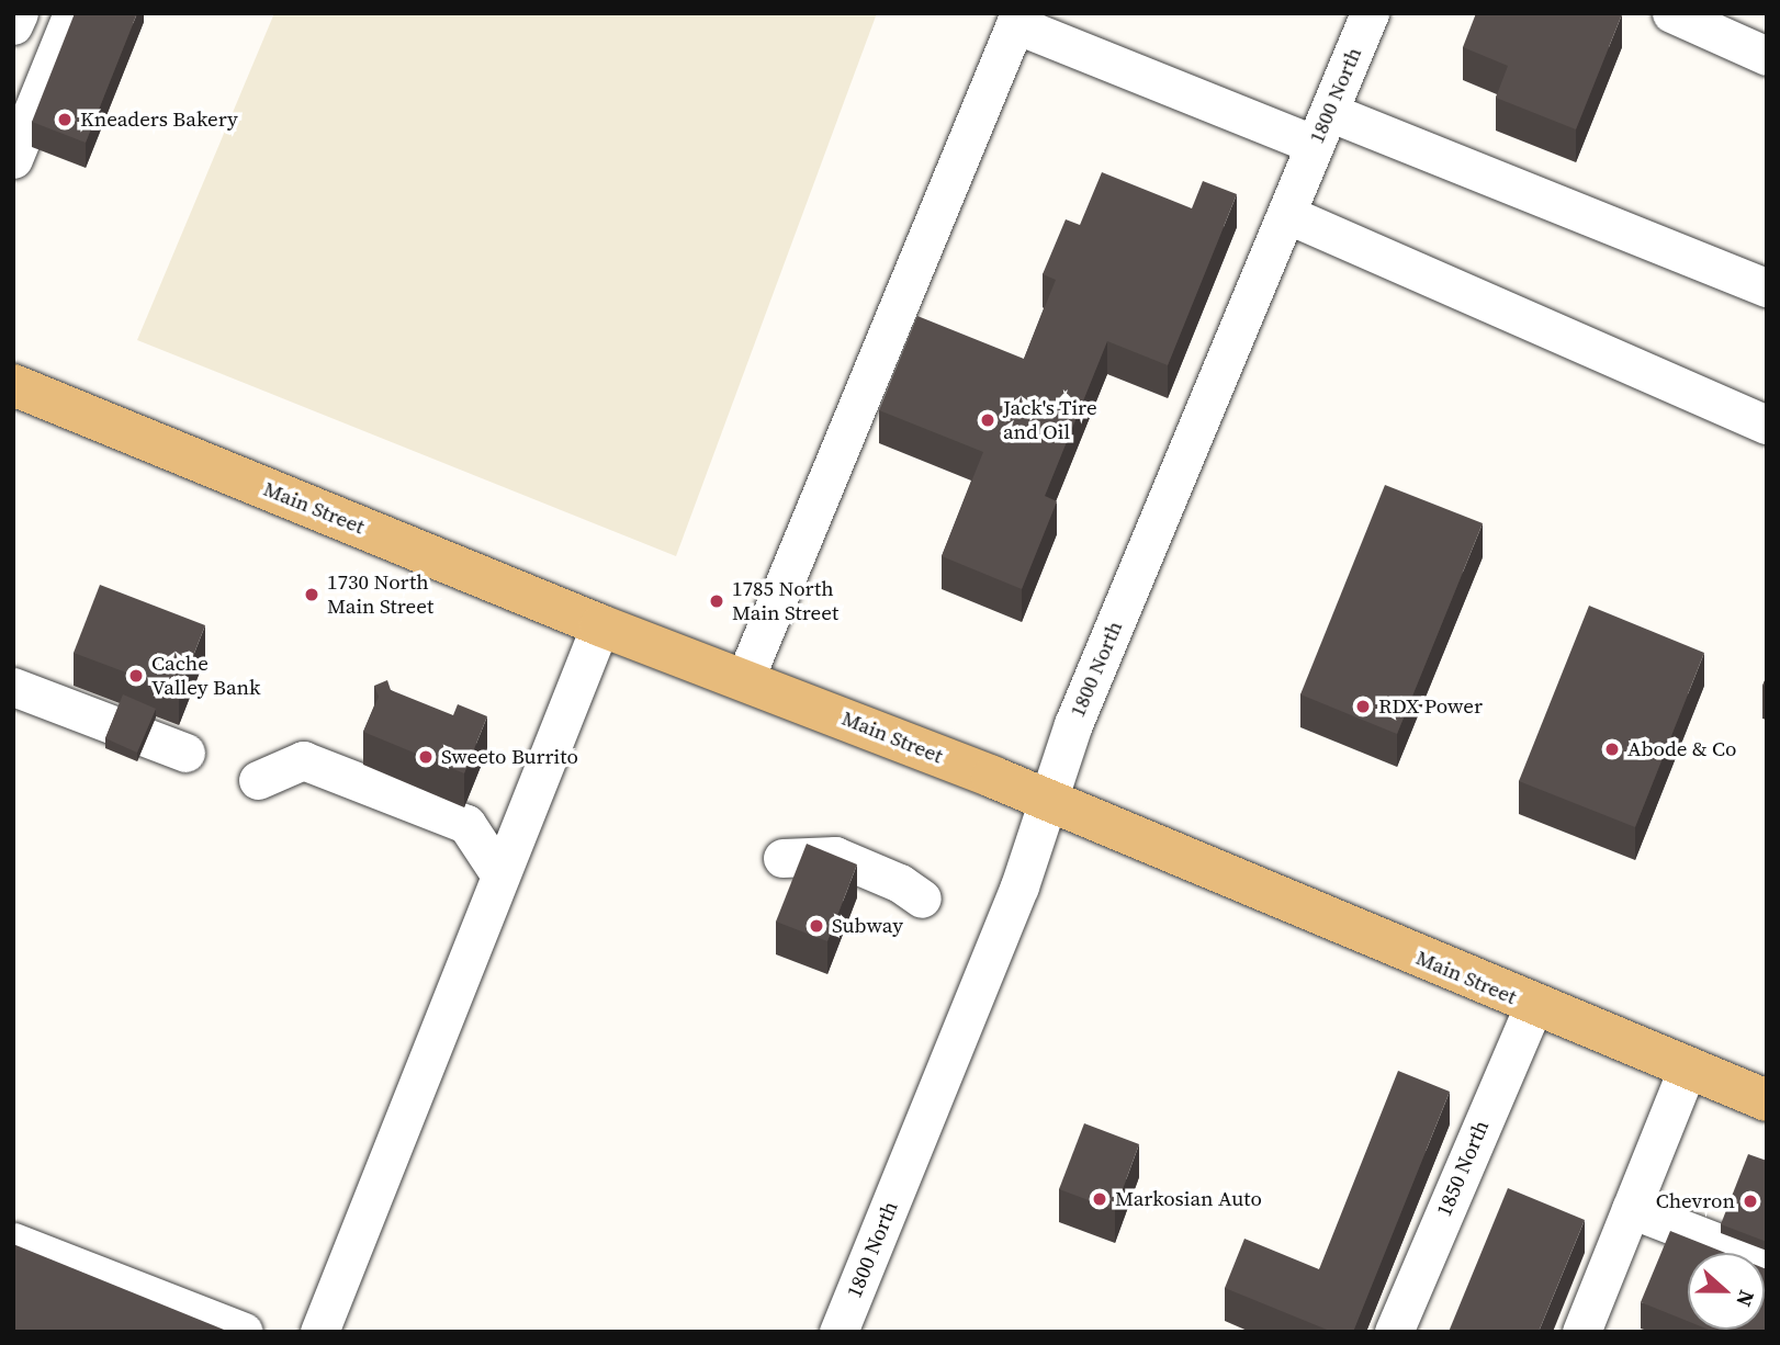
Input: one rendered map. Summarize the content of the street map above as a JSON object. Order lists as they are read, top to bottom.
{
  "streets": {
    "main road": ["Main Street"],
    "street": ["1800 North", "1850 North"]
  },
  "crossings": [
    ["1800 North", "Main Street"],
    ["Main Street", "1850 North"]
  ],
  "places": [
    "Kneaders Bakery",
    "Jack's Tire and Oil",
    "1730 North Main Street",
    "1785 North Main Street",
    "Cache Valley Bank",
    "RDX Power",
    "Abode & Co",
    "Sweeto Burrito",
    "Subway",
    "Markosian Auto",
    "Chevron"
  ],
  "north": "right"
}
